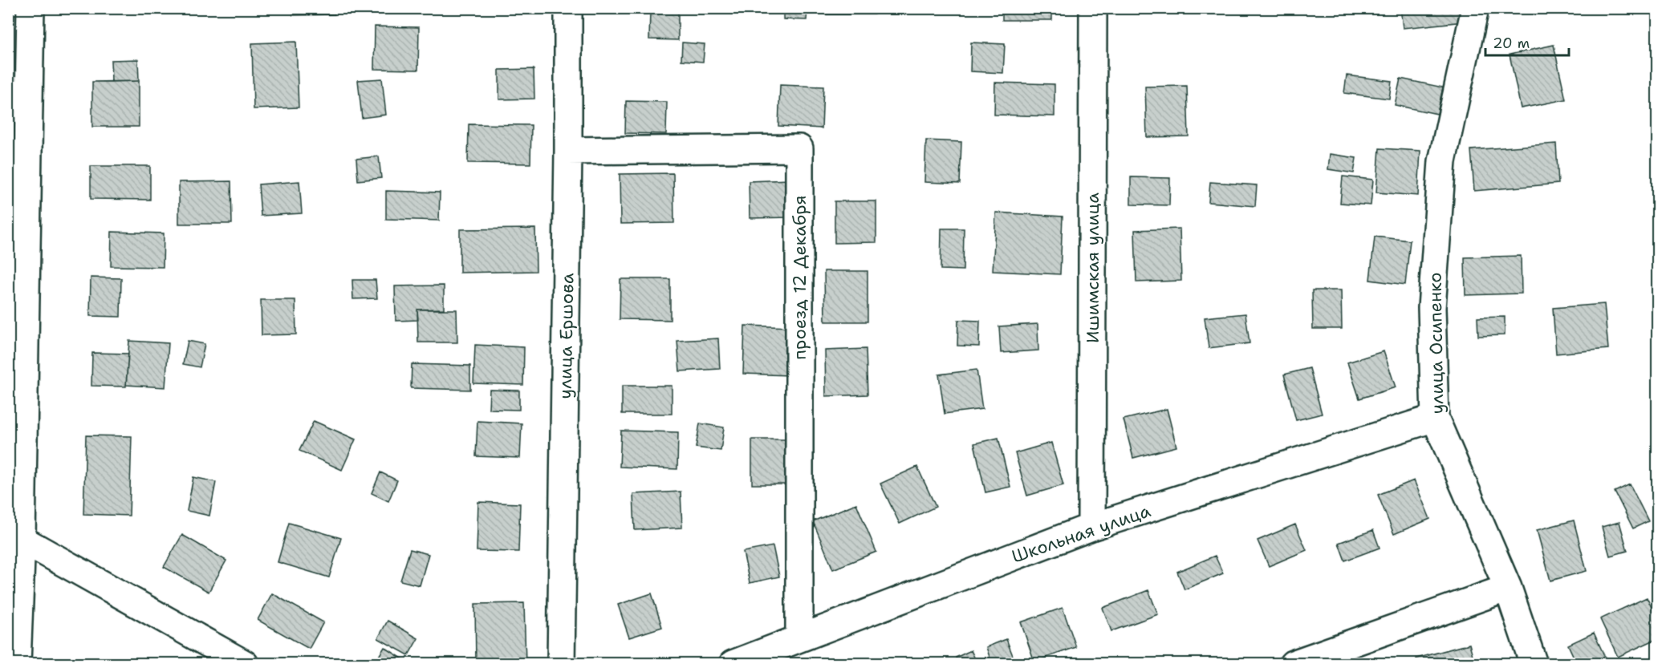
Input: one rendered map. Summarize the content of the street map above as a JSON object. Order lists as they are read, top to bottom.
{
  "streets": {
    "street": [
      "Ишимская улица",
      "проезд 12 Декабря",
      "улица Ершова",
      "улица Осипенко",
      "Школьная улица"
    ]
  },
  "crossings": [
    ["Ишимская улица", "Школьная улица"],
    ["проезд 12 Декабря", "улица Ершова"],
    ["проезд 12 Декабря", "Школьная улица"],
    ["улица Осипенко", "Школьная улица"]
  ],
  "scale_bar": "20 m"
}
